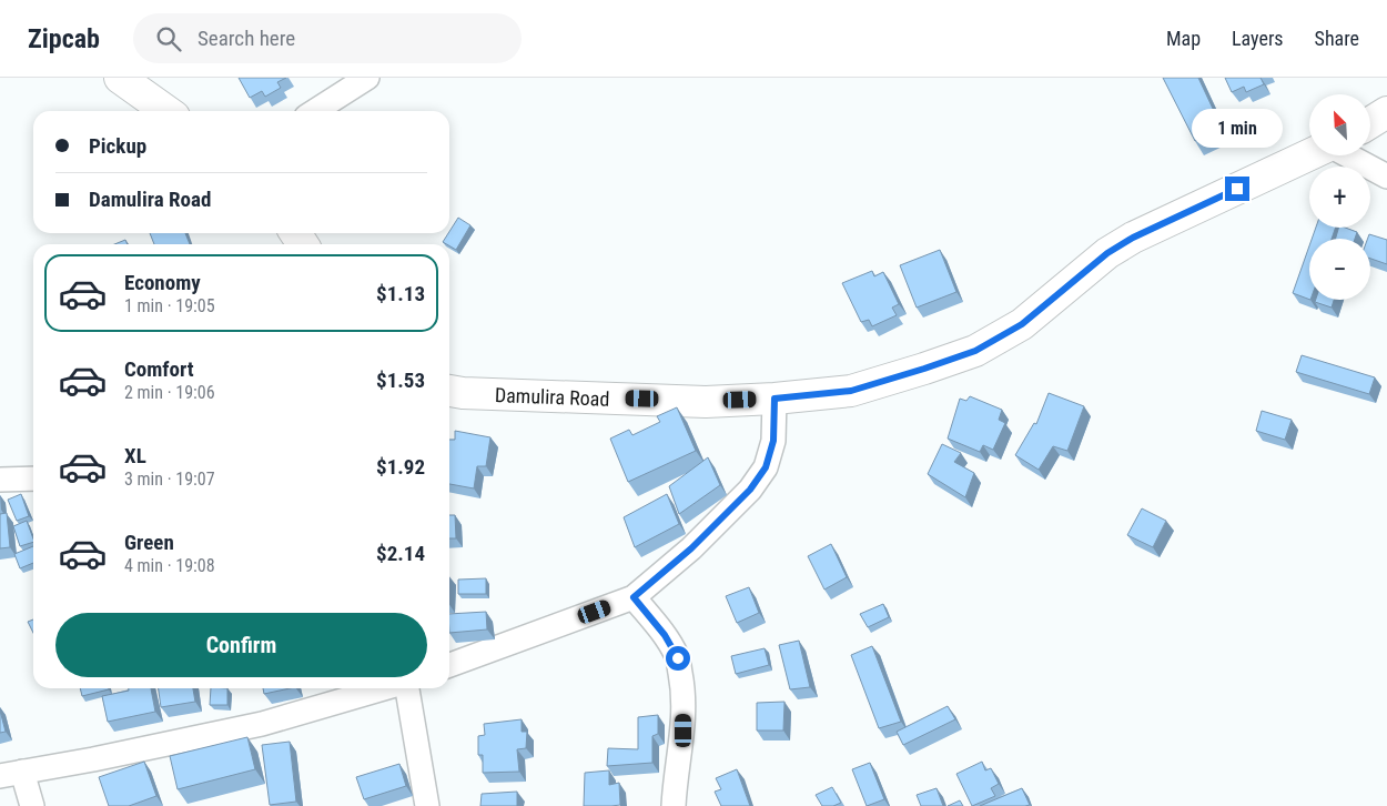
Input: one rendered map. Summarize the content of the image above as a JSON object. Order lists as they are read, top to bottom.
{
  "streets": {
    "street": ["Damulira Road"]
  },
  "north": "top left",
  "page": {
    "header": "Zipcab",
    "search": "Search here",
    "nav": ["Map", "Layers", "Share"],
    "map_buttons": ["+", "−"],
    "bubble": "1 min",
    "banner": ["Pickup", "Damulira Road"],
    "list": [
      {
        "name": "Economy",
        "note": "1 min · 19:05",
        "value": "$1.13"
      },
      {
        "name": "Comfort",
        "note": "2 min · 19:06",
        "value": "$1.53"
      },
      {
        "name": "XL",
        "note": "3 min · 19:07",
        "value": "$1.92"
      },
      {
        "name": "Green",
        "note": "4 min · 19:08",
        "value": "$2.14"
      }
    ],
    "buttons": "Confirm"
  }
}
